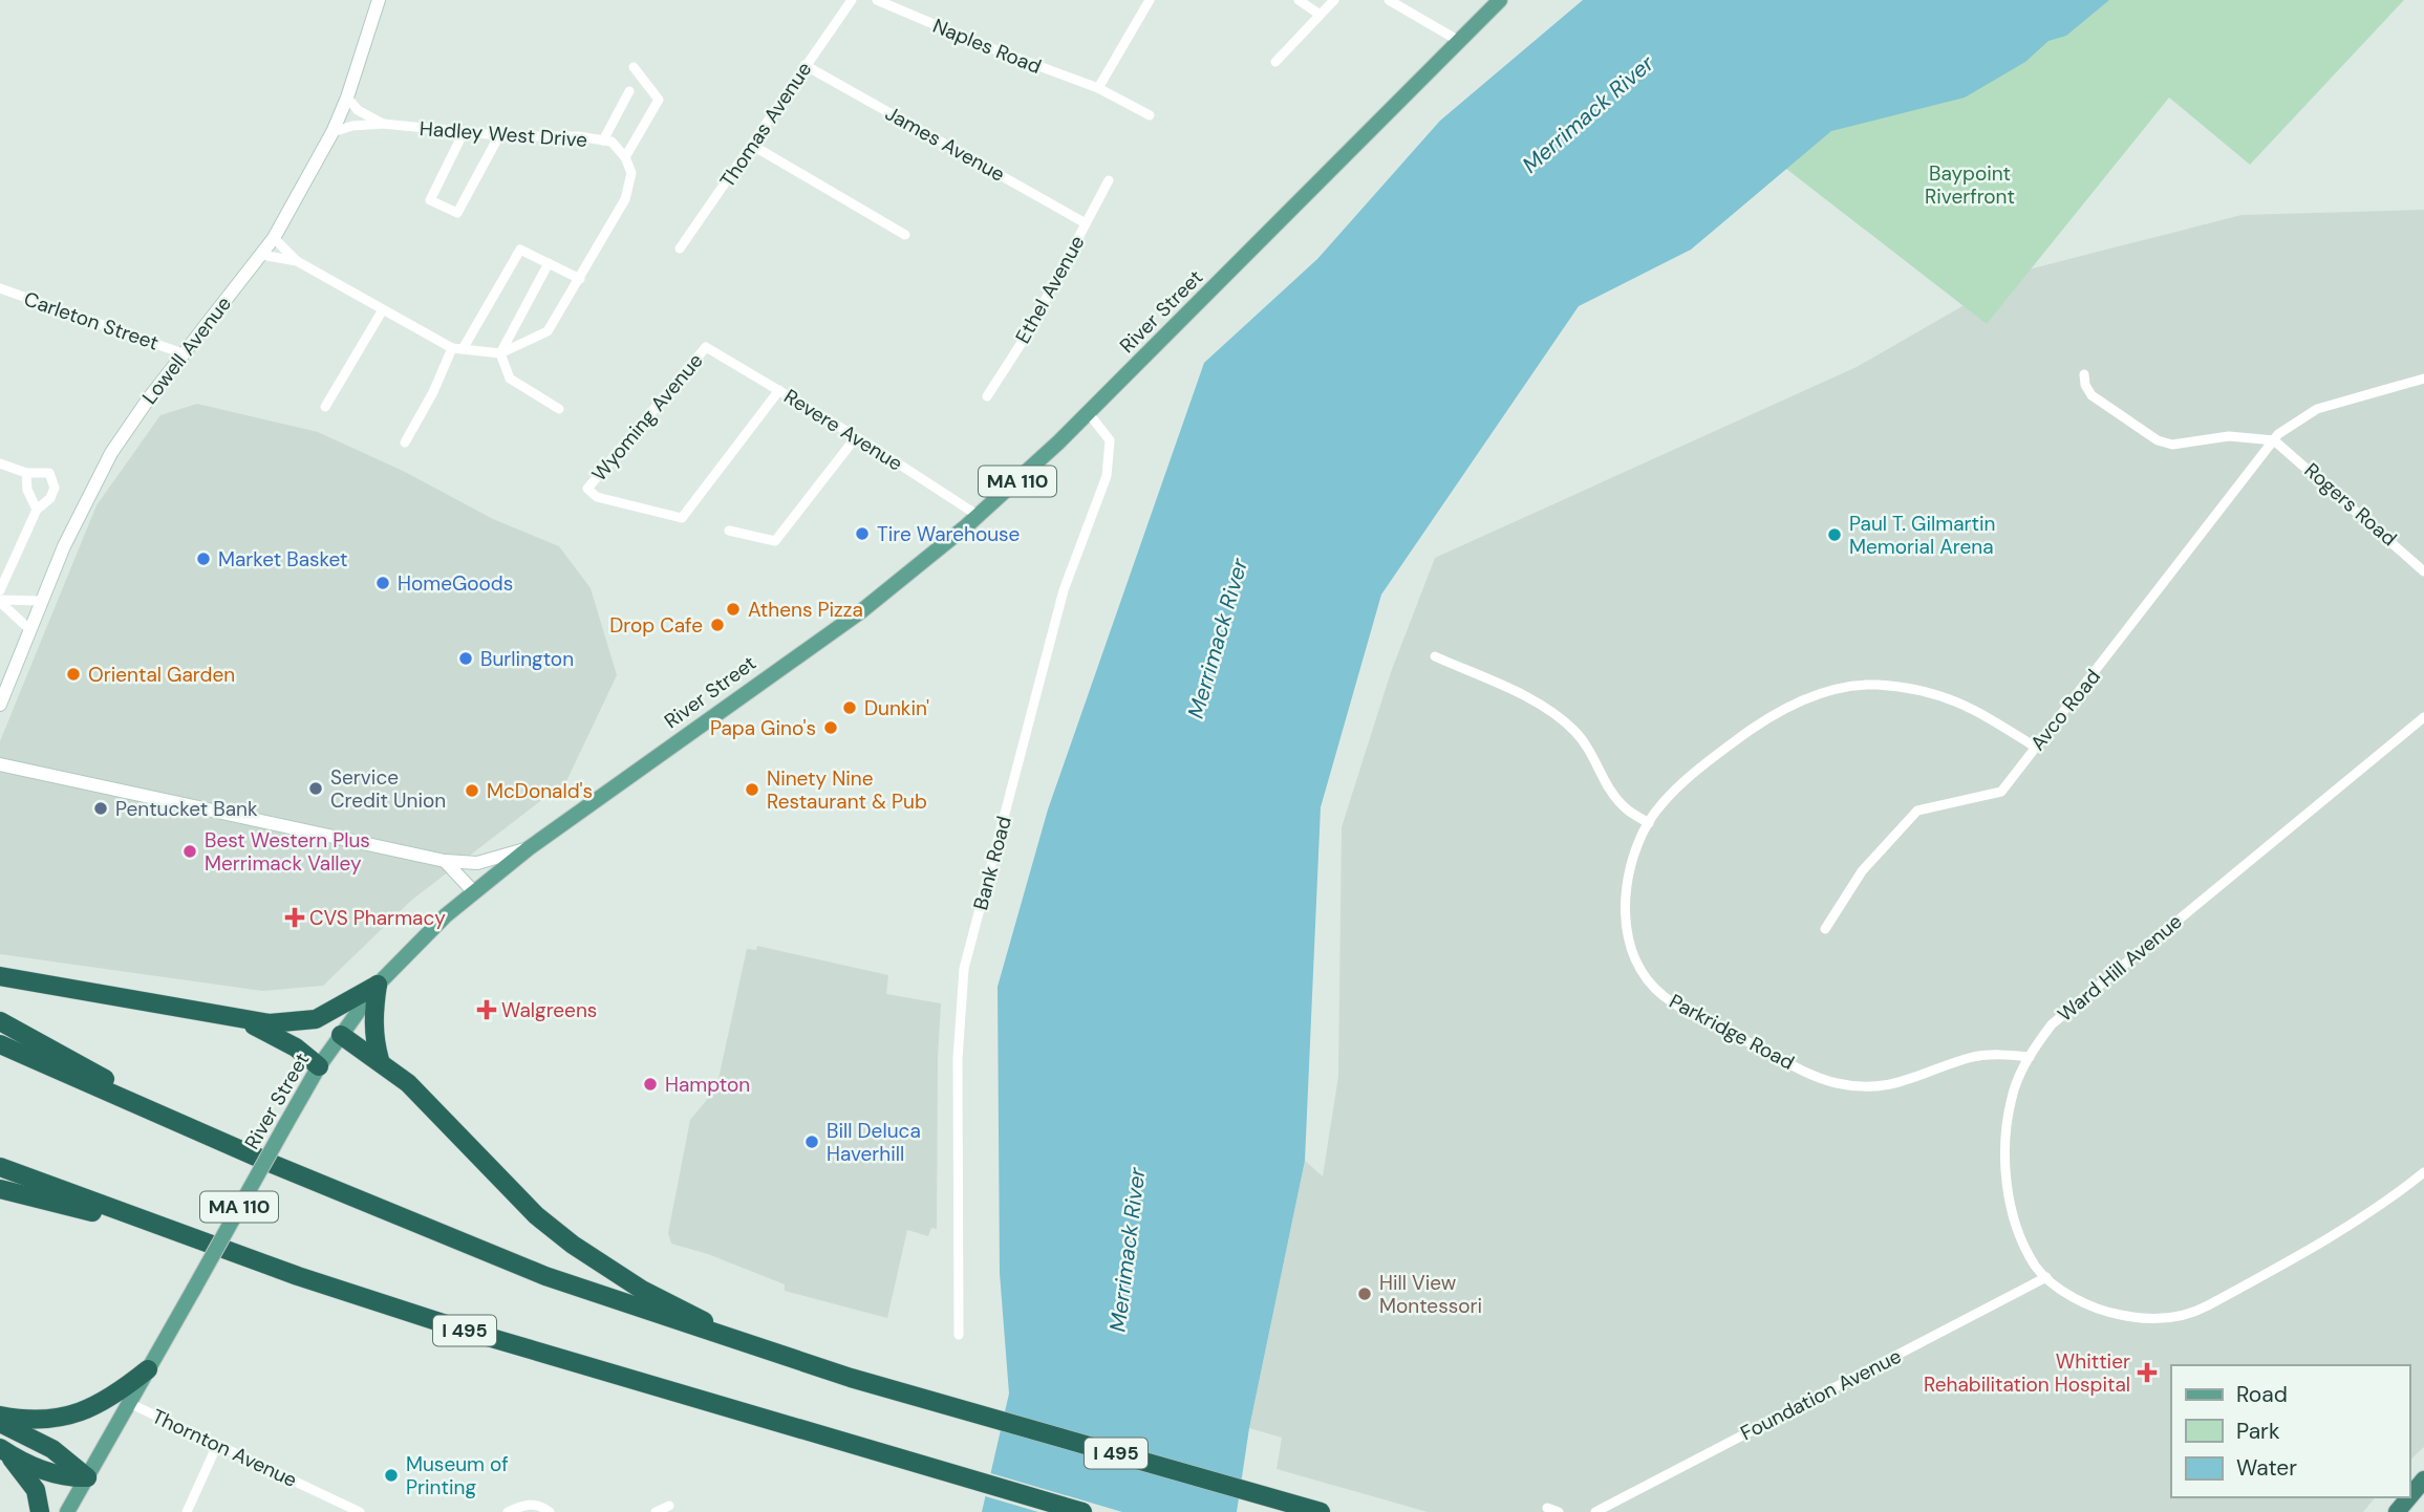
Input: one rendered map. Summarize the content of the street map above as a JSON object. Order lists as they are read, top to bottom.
{
  "streets": {
    "highway": ["I 495"],
    "main road": ["River Street", "Lowell Avenue", "MA 110"],
    "street": [
      "Naples Road",
      "Thomas Avenue",
      "Hadley West Drive",
      "James Avenue",
      "Ethel Avenue",
      "Carleton Street",
      "Wyoming Avenue",
      "Revere Avenue",
      "Rogers Road",
      "Avco Road",
      "Bank Road",
      "Ward Hill Avenue",
      "Parkridge Road",
      "Foundation Avenue",
      "Thornton Avenue"
    ]
  },
  "crossings": [
    ["Thomas Avenue", "James Avenue"],
    ["Hadley West Drive", "Lowell Avenue"],
    ["James Avenue", "Ethel Avenue"],
    ["River Street", "Revere Avenue"],
    ["River Street", "Bank Road"],
    ["River Street", "Thornton Avenue"],
    ["Carleton Street", "Lowell Avenue"],
    ["Wyoming Avenue", "Revere Avenue"],
    ["Rogers Road", "Avco Road"],
    ["Avco Road", "Parkridge Road"],
    ["Ward Hill Avenue", "Parkridge Road"],
    ["Ward Hill Avenue", "Foundation Avenue"]
  ],
  "water": ["Merrimack River"],
  "parks": ["Baypoint Riverfront"],
  "places": {
    "other": [
      "Tire Warehouse",
      "Paul T. Gilmartin Memorial Arena",
      "Market Basket",
      "HomeGoods",
      "Athens Pizza",
      "Drop Cafe",
      "Burlington",
      "Oriental Garden",
      "Dunkin'",
      "Papa Gino's",
      "Service Credit Union",
      "Ninety Nine Restaurant & Pub",
      "McDonald's",
      "Pentucket Bank",
      "Best Western Plus Merrimack Valley",
      "Hampton",
      "Bill Deluca Haverhill",
      "Hill View Montessori",
      "Museum of Printing"
    ],
    "health": ["CVS Pharmacy", "Walgreens", "Whittier Rehabilitation Hospital"]
  },
  "legend": ["Road", "Park", "Water"]
}
